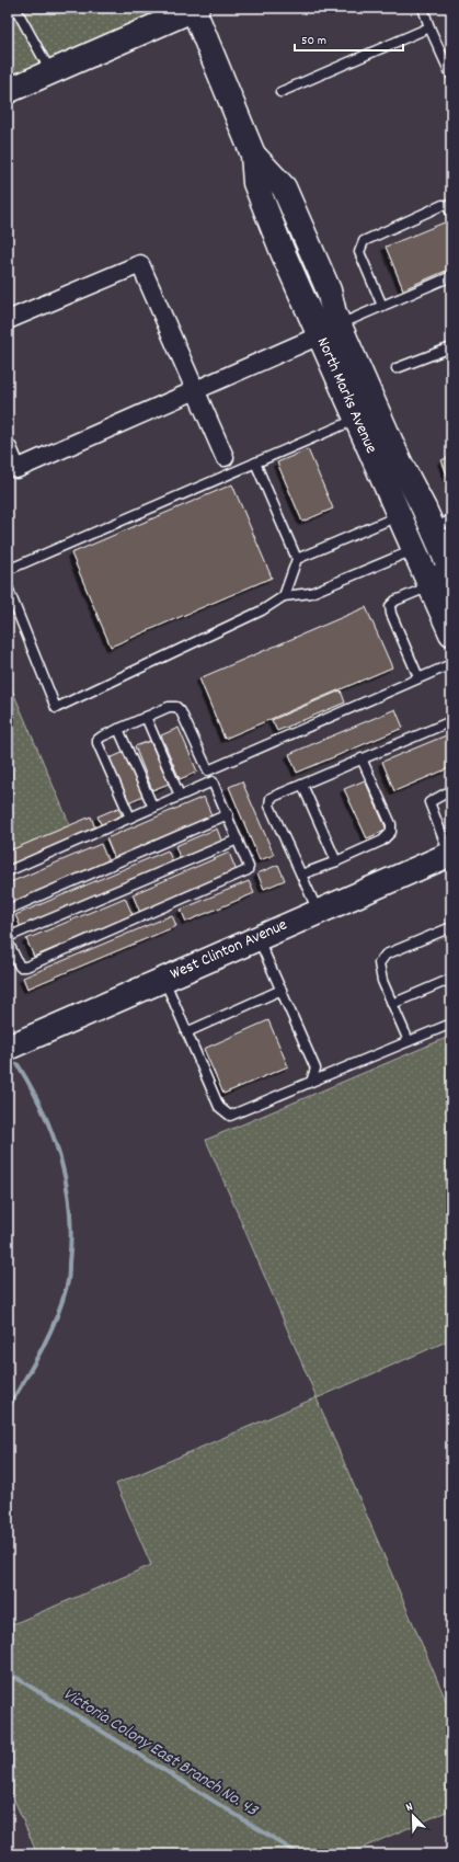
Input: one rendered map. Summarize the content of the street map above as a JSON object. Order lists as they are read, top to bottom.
{
  "streets": {
    "main road": ["North Marks Avenue", "West Clinton Avenue"]
  },
  "water": ["Victoria Colony East Branch No. 43"],
  "scale_bar": "50 m",
  "north": "top left"
}
